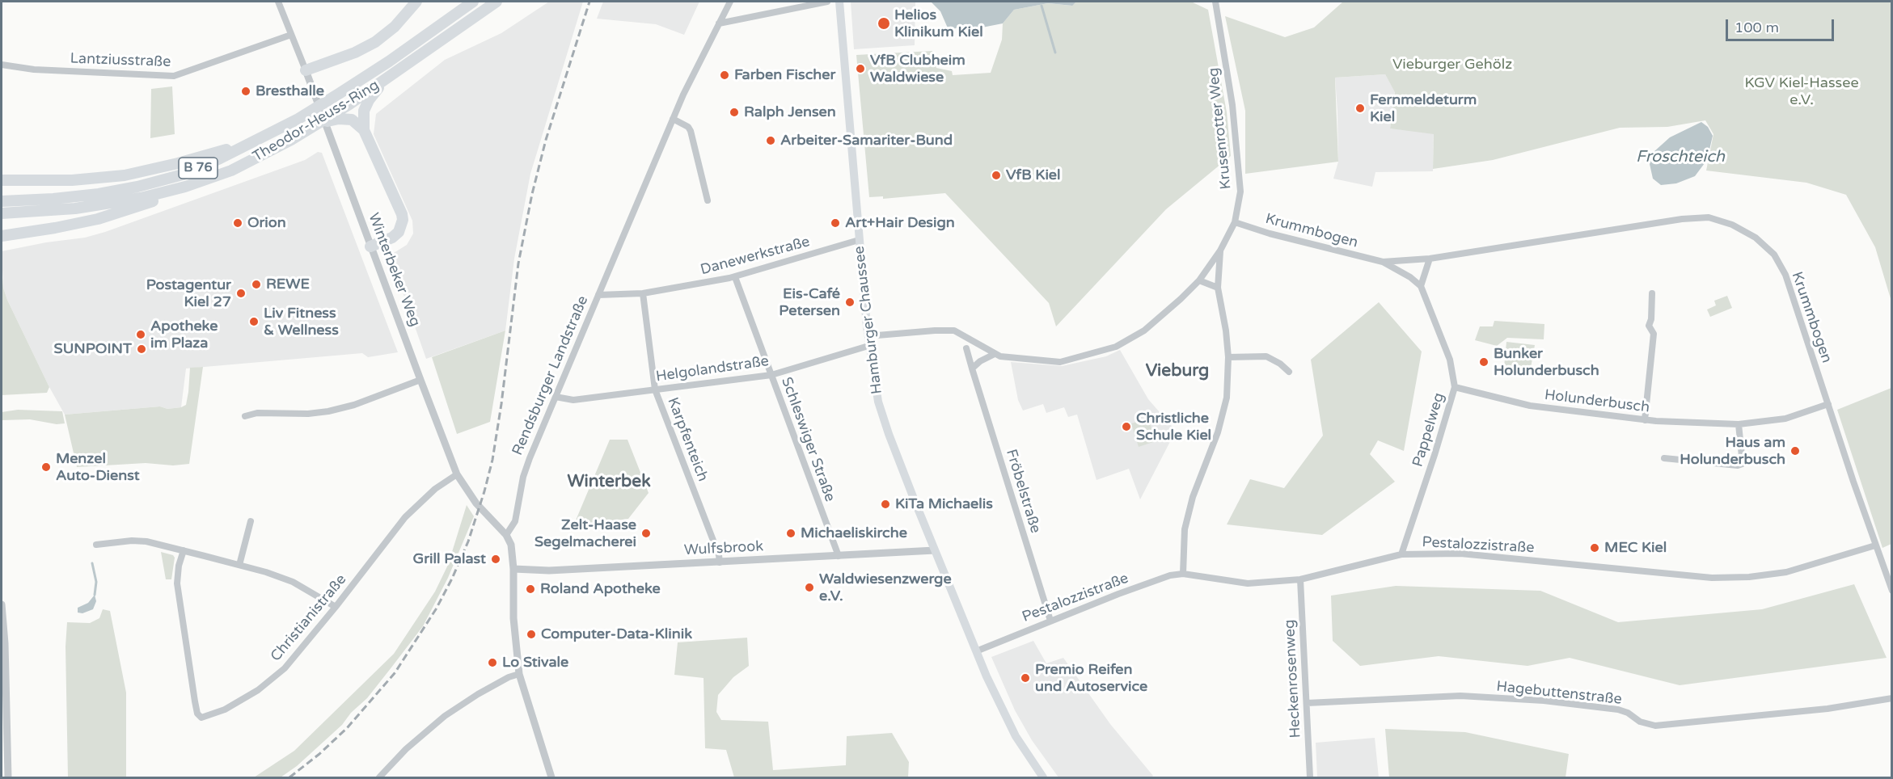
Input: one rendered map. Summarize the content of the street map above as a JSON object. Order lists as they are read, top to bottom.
{
  "streets": {
    "highway": ["Theodor-Heuss-Ring", "B 76"],
    "main road": ["Hamburger Chaussee"],
    "street": [
      "Lantziusstraße",
      "Krusenrotter Weg",
      "Krummbogen",
      "Danewerkstraße",
      "Winterbeker Weg",
      "Helgolandstraße",
      "Rendsburger Landstraße",
      "Holunderbusch",
      "Pappelweg",
      "Karpfenteich",
      "Schleswiger Straße",
      "Fröbelstraße",
      "Pestalozzistraße",
      "Wulfsbrook",
      "Christianistraße",
      "Heckenrosenweg",
      "Hagebuttenstraße"
    ]
  },
  "crossings": [
    ["Lantziusstraße", "Winterbeker Weg"],
    ["Theodor-Heuss-Ring", "B 76"],
    ["Krusenrotter Weg", "Krummbogen"],
    ["Krusenrotter Weg", "Helgolandstraße"],
    ["Krusenrotter Weg", "Pestalozzistraße"],
    ["B 76", "Winterbeker Weg"],
    ["Krummbogen", "Holunderbusch"],
    ["Krummbogen", "Pappelweg"],
    ["Krummbogen", "Pestalozzistraße"],
    ["Danewerkstraße", "Hamburger Chaussee"],
    ["Danewerkstraße", "Rendsburger Landstraße"],
    ["Danewerkstraße", "Karpfenteich"],
    ["Danewerkstraße", "Schleswiger Straße"],
    ["Winterbeker Weg", "Rendsburger Landstraße"],
    ["Winterbeker Weg", "Christianistraße"],
    ["Hamburger Chaussee", "Helgolandstraße"],
    ["Hamburger Chaussee", "Pestalozzistraße"],
    ["Hamburger Chaussee", "Wulfsbrook"],
    ["Helgolandstraße", "Rendsburger Landstraße"],
    ["Helgolandstraße", "Karpfenteich"],
    ["Helgolandstraße", "Schleswiger Straße"],
    ["Holunderbusch", "Pappelweg"],
    ["Pappelweg", "Pestalozzistraße"],
    ["Karpfenteich", "Wulfsbrook"],
    ["Schleswiger Straße", "Wulfsbrook"],
    ["Fröbelstraße", "Pestalozzistraße"],
    ["Pestalozzistraße", "Heckenrosenweg"],
    ["Heckenrosenweg", "Hagebuttenstraße"]
  ],
  "districts": ["Vieburg", "Winterbek"],
  "water": ["Froschteich"],
  "parks": ["Vieburger Gehölz", "KGV Kiel-Hassee e.V."],
  "places": [
    "Helios Klinikum Kiel",
    "VfB Clubheim Waldwiese",
    "Farben Fischer",
    "Bresthalle",
    "Fernmeldeturm Kiel",
    "Ralph Jensen",
    "Arbeiter-Samariter-Bund",
    "VfB Kiel",
    "Orion",
    "Art+Hair Design",
    "REWE",
    "Postagentur Kiel 27",
    "Eis-Café Petersen",
    "Liv Fitness & Wellness",
    "Apotheke im Plaza",
    "SUNPOINT",
    "Bunker Holunderbusch",
    "Christliche Schule Kiel",
    "Haus am Holunderbusch",
    "Menzel Auto-Dienst",
    "KiTa Michaelis",
    "Zelt-Haase Segelmacherei",
    "Michaeliskirche",
    "MEC Kiel",
    "Grill Palast",
    "Waldwiesenzwerge e.V.",
    "Roland Apotheke",
    "Computer-Data-Klinik",
    "Lo Stivale",
    "Premio Reifen und Autoservice"
  ],
  "scale_bar": "100 m"
}
